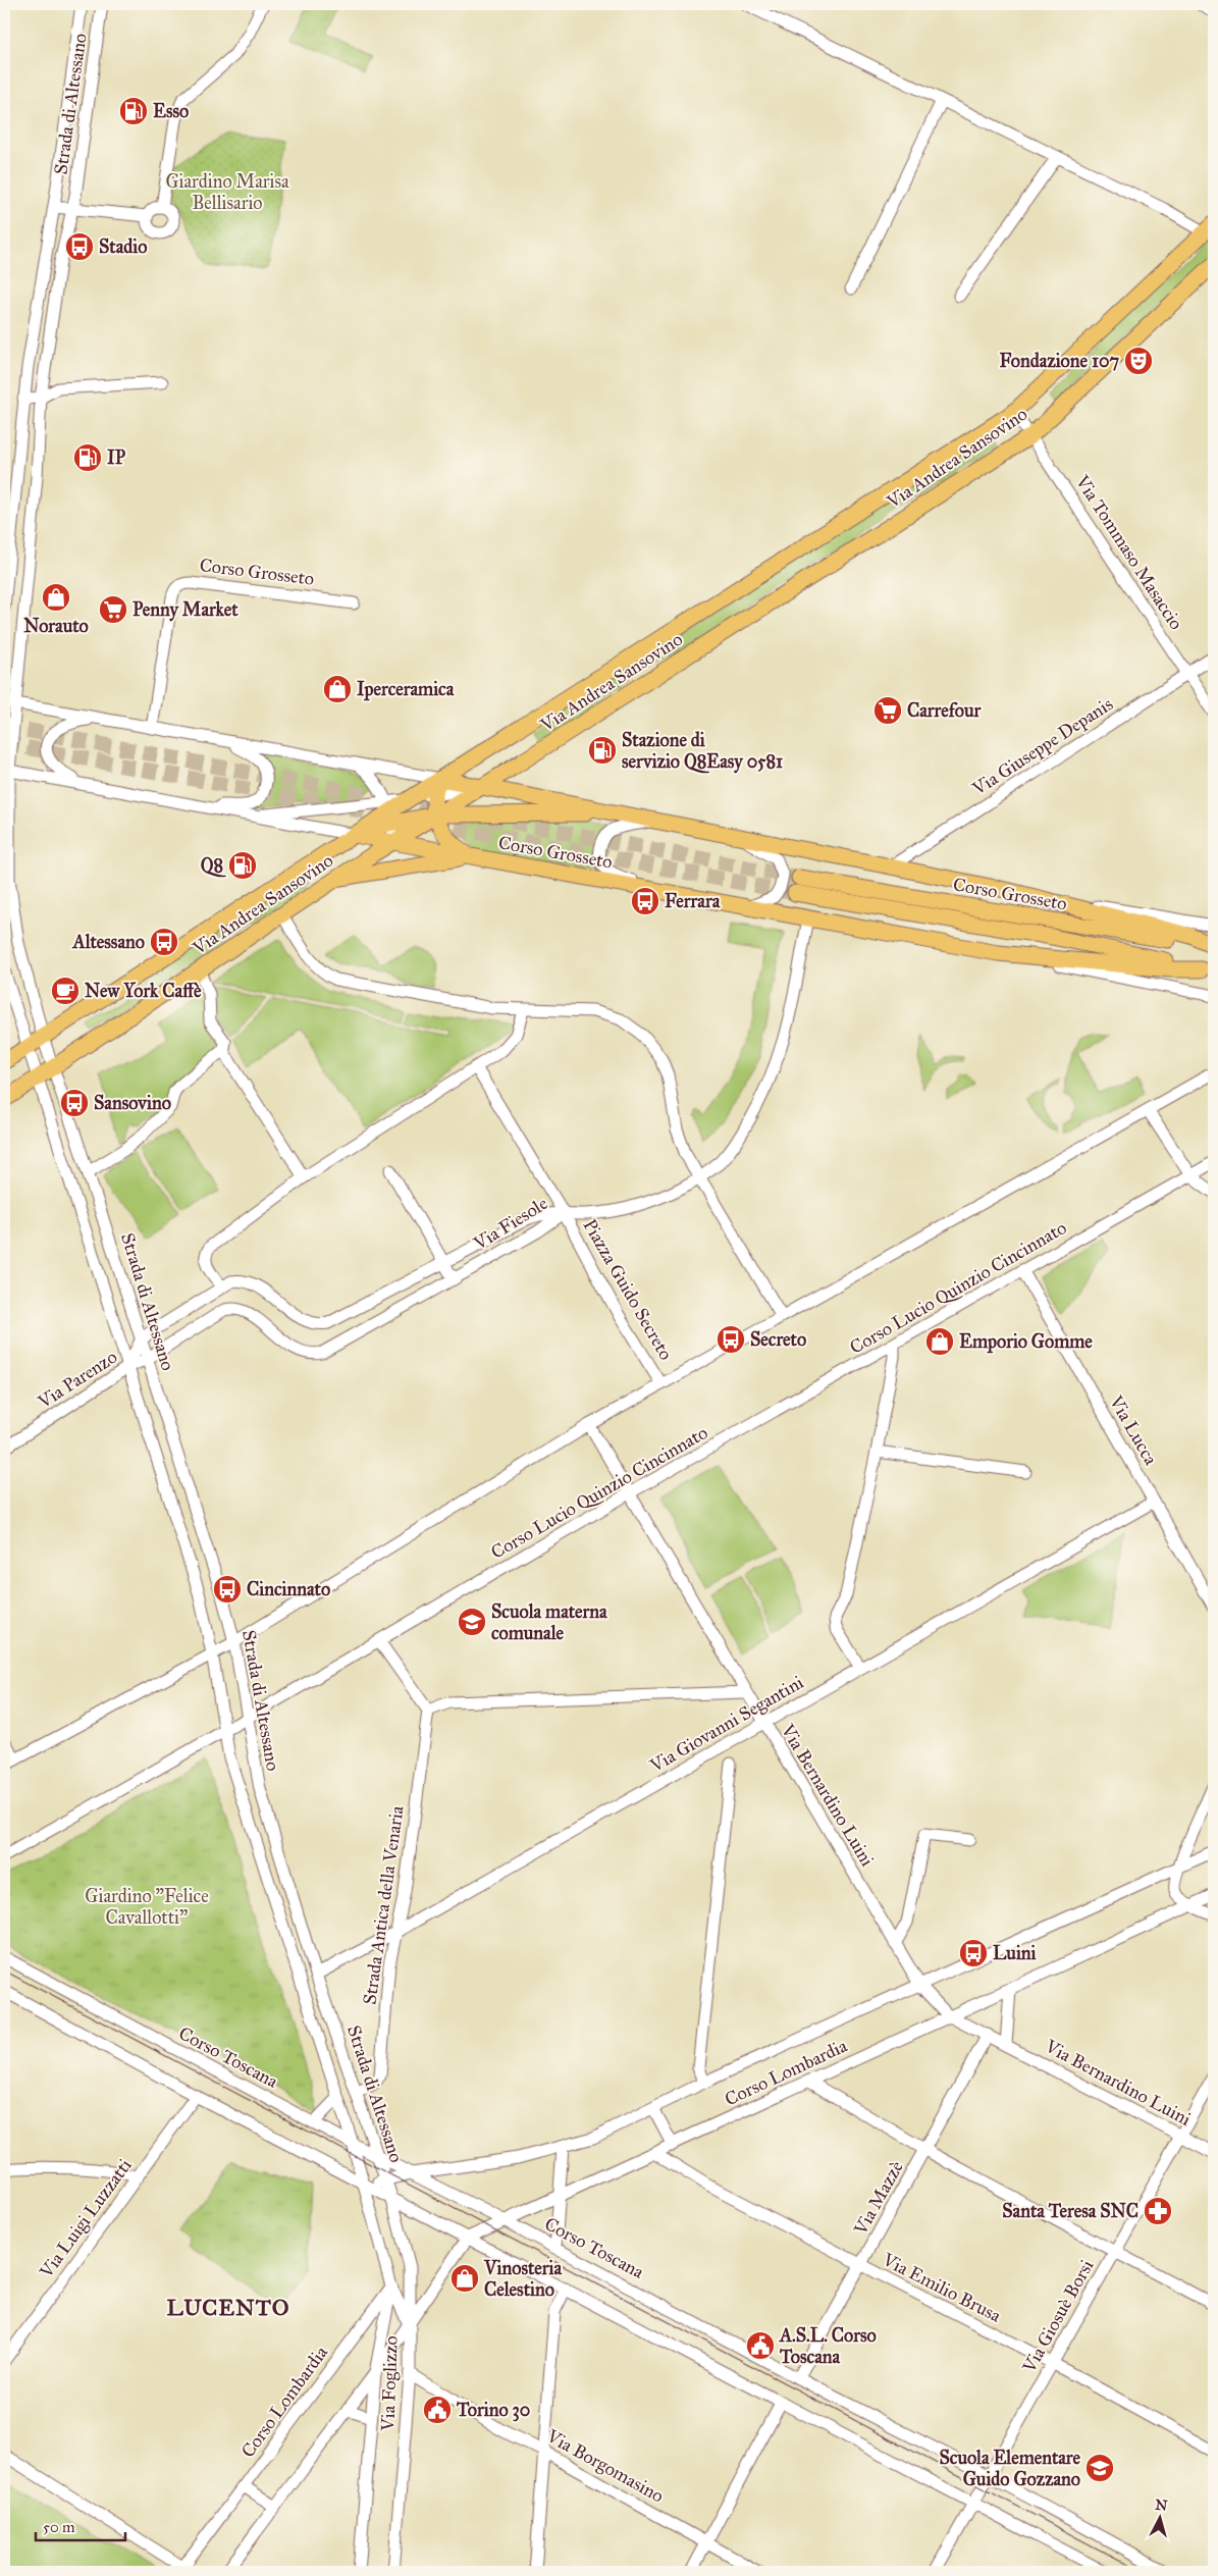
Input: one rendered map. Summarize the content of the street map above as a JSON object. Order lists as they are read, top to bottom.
{
  "streets": {
    "main road": ["Via Andrea Sansovino", "Corso Grosseto"],
    "street": [
      "Strada di Altessano",
      "Via Tommaso Masaccio",
      "Via Giuseppe Depanis",
      "Via Fiesole",
      "Corso Lucio Quinzio Cincinnato",
      "Piazza Guido Secreto",
      "Via Parenzo",
      "Via Lucca",
      "Via Giovanni Segantini",
      "Via Bernardino Luini",
      "Strada Antica della Venaria",
      "Corso Toscana",
      "Corso Lombardia",
      "Via Mazzè",
      "Via Luigi Luzzatti",
      "Via Emilio Brusa",
      "Via Giosuè Borsi",
      "Via Foglizzo",
      "Via Borgomasino"
    ]
  },
  "crossings": [
    ["Strada di Altessano", "Via Andrea Sansovino"],
    ["Strada di Altessano", "Corso Grosseto"],
    ["Strada di Altessano", "Via Fiesole"],
    ["Strada di Altessano", "Corso Lucio Quinzio Cincinnato"],
    ["Strada di Altessano", "Via Parenzo"],
    ["Strada di Altessano", "Via Giovanni Segantini"],
    ["Strada di Altessano", "Strada Antica della Venaria"],
    ["Strada di Altessano", "Corso Toscana"],
    ["Strada di Altessano", "Corso Lombardia"],
    ["Strada di Altessano", "Via Foglizzo"],
    ["Via Andrea Sansovino", "Via Tommaso Masaccio"],
    ["Via Andrea Sansovino", "Corso Grosseto"],
    ["Via Tommaso Masaccio", "Via Giuseppe Depanis"],
    ["Corso Grosseto", "Via Giuseppe Depanis"],
    ["Via Fiesole", "Piazza Guido Secreto"],
    ["Via Fiesole", "Via Parenzo"],
    ["Corso Lucio Quinzio Cincinnato", "Via Lucca"],
    ["Corso Lucio Quinzio Cincinnato", "Via Bernardino Luini"],
    ["Via Lucca", "Via Giovanni Segantini"],
    ["Via Giovanni Segantini", "Via Bernardino Luini"],
    ["Via Giovanni Segantini", "Strada Antica della Venaria"],
    ["Via Bernardino Luini", "Corso Lombardia"],
    ["Via Bernardino Luini", "Via Mazzè"],
    ["Via Bernardino Luini", "Via Giosuè Borsi"],
    ["Corso Toscana", "Corso Lombardia"],
    ["Corso Toscana", "Via Mazzè"],
    ["Corso Toscana", "Via Giosuè Borsi"],
    ["Corso Lombardia", "Via Emilio Brusa"],
    ["Corso Lombardia", "Via Foglizzo"],
    ["Via Mazzè", "Via Emilio Brusa"],
    ["Via Emilio Brusa", "Via Giosuè Borsi"],
    ["Via Foglizzo", "Via Borgomasino"]
  ],
  "districts": ["LUCENTO"],
  "parks": ["Giardino Marisa Bellisario", "Giardino \"Felice Cavallotti\""],
  "places": {
    "fuel station": [
      "Esso",
      "IP",
      "Stazione di servizio Q8Easy 0581",
      "Q8"
    ],
    "bus stop": [
      "Stadio",
      "Ferrara",
      "Altessano",
      "Sansovino",
      "Secreto",
      "Cincinnato",
      "Luini"
    ],
    "theatre": ["Fondazione 107"],
    "shop": [
      "Norauto",
      "Iperceramica",
      "Emporio Gomme",
      "Vinosteria Celestino"
    ],
    "supermarket": ["Penny Market", "Carrefour"],
    "cafe": ["New York Caffè"],
    "school or university": ["Scuola materna comunale", "Scuola Elementare Guido Gozzano"],
    "pharmacy": ["Santa Teresa SNC"],
    "public building": ["A.S.L. Corso Toscana", "Torino 30"]
  },
  "scale_bar": "50 m",
  "north": "top"
}
